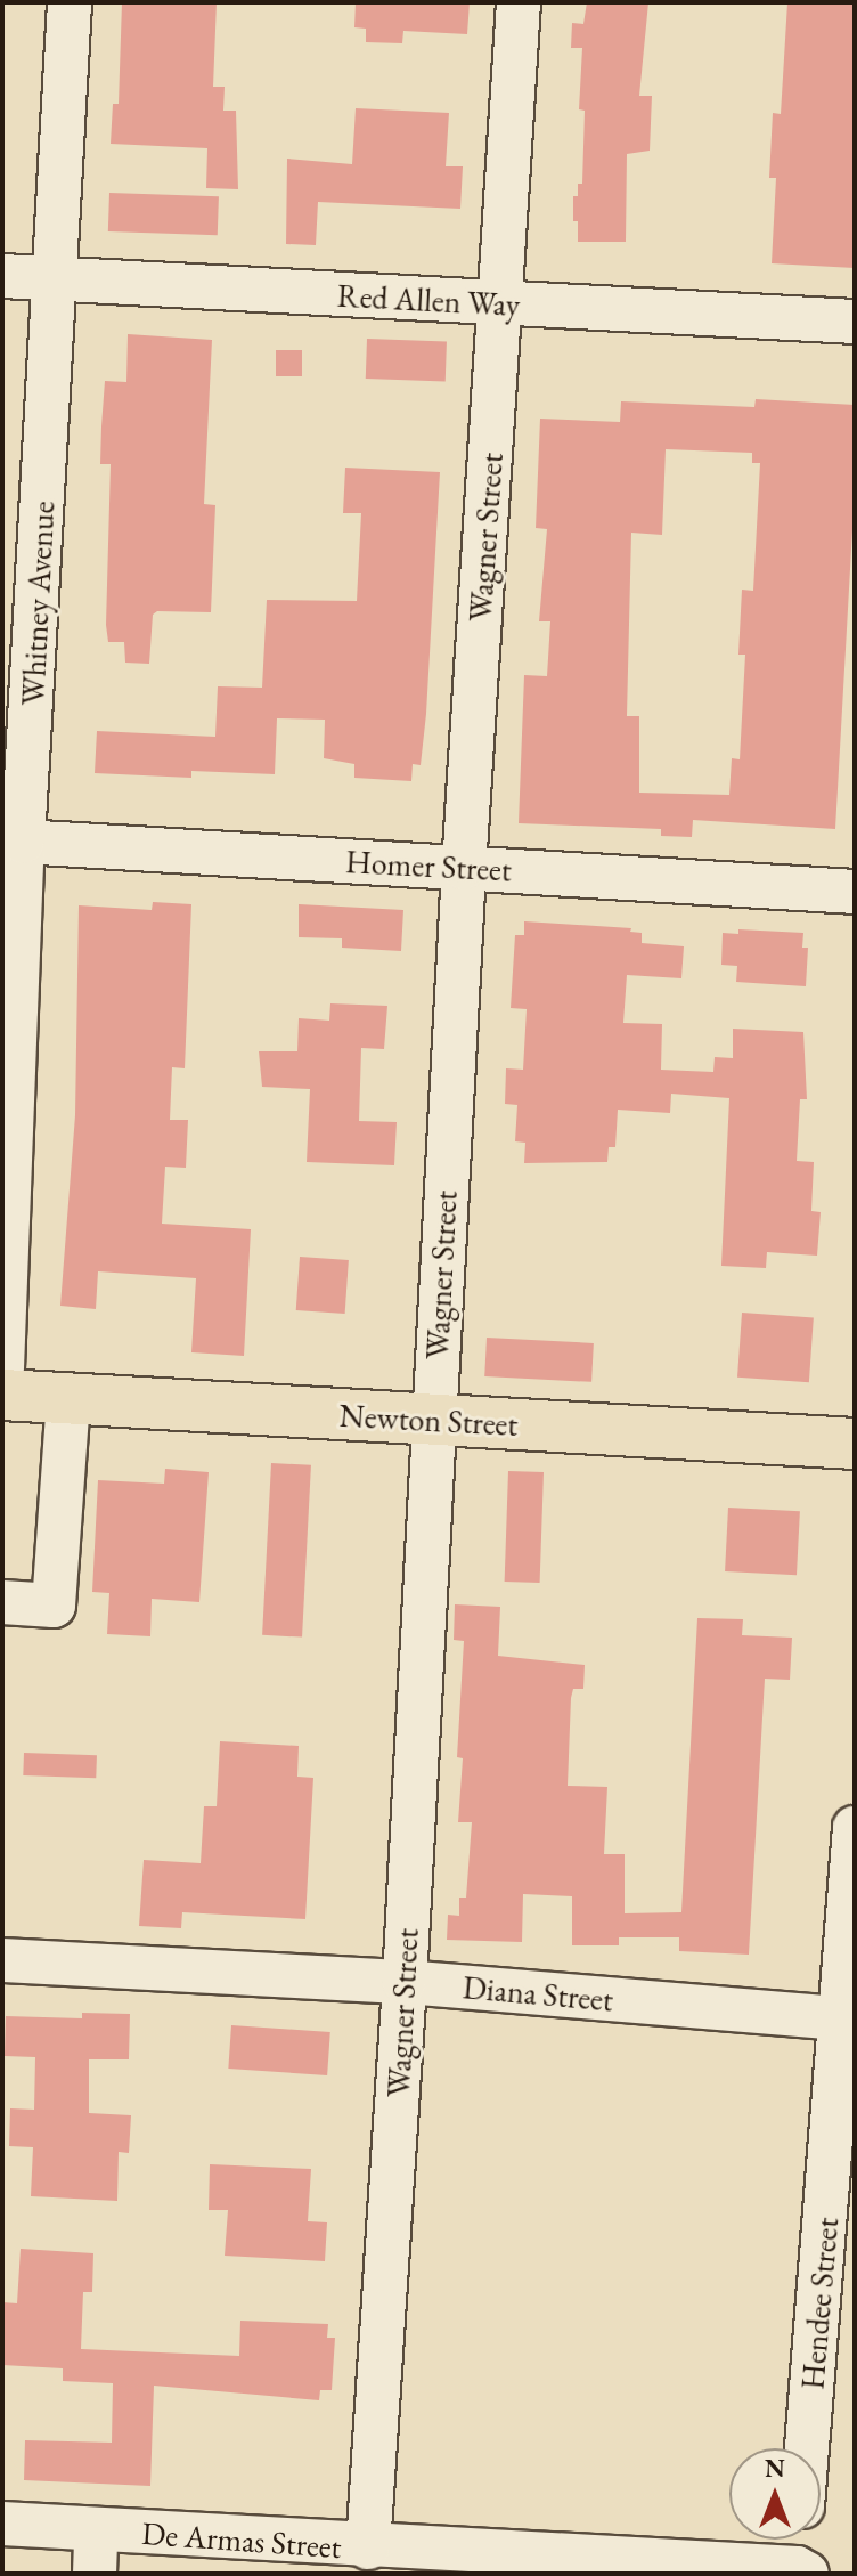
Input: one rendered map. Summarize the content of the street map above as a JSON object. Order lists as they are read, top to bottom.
{
  "streets": {
    "main road": ["Newton Street"],
    "street": [
      "Red Allen Way",
      "Wagner Street",
      "Whitney Avenue",
      "Homer Street",
      "Diana Street",
      "Hendee Street",
      "De Armas Street"
    ]
  },
  "crossings": [
    ["Red Allen Way", "Wagner Street"],
    ["Red Allen Way", "Whitney Avenue"],
    ["Wagner Street", "Homer Street"],
    ["Wagner Street", "Newton Street"],
    ["Wagner Street", "Diana Street"],
    ["Wagner Street", "De Armas Street"],
    ["Whitney Avenue", "Homer Street"],
    ["Diana Street", "Hendee Street"]
  ],
  "north": "top"
}
